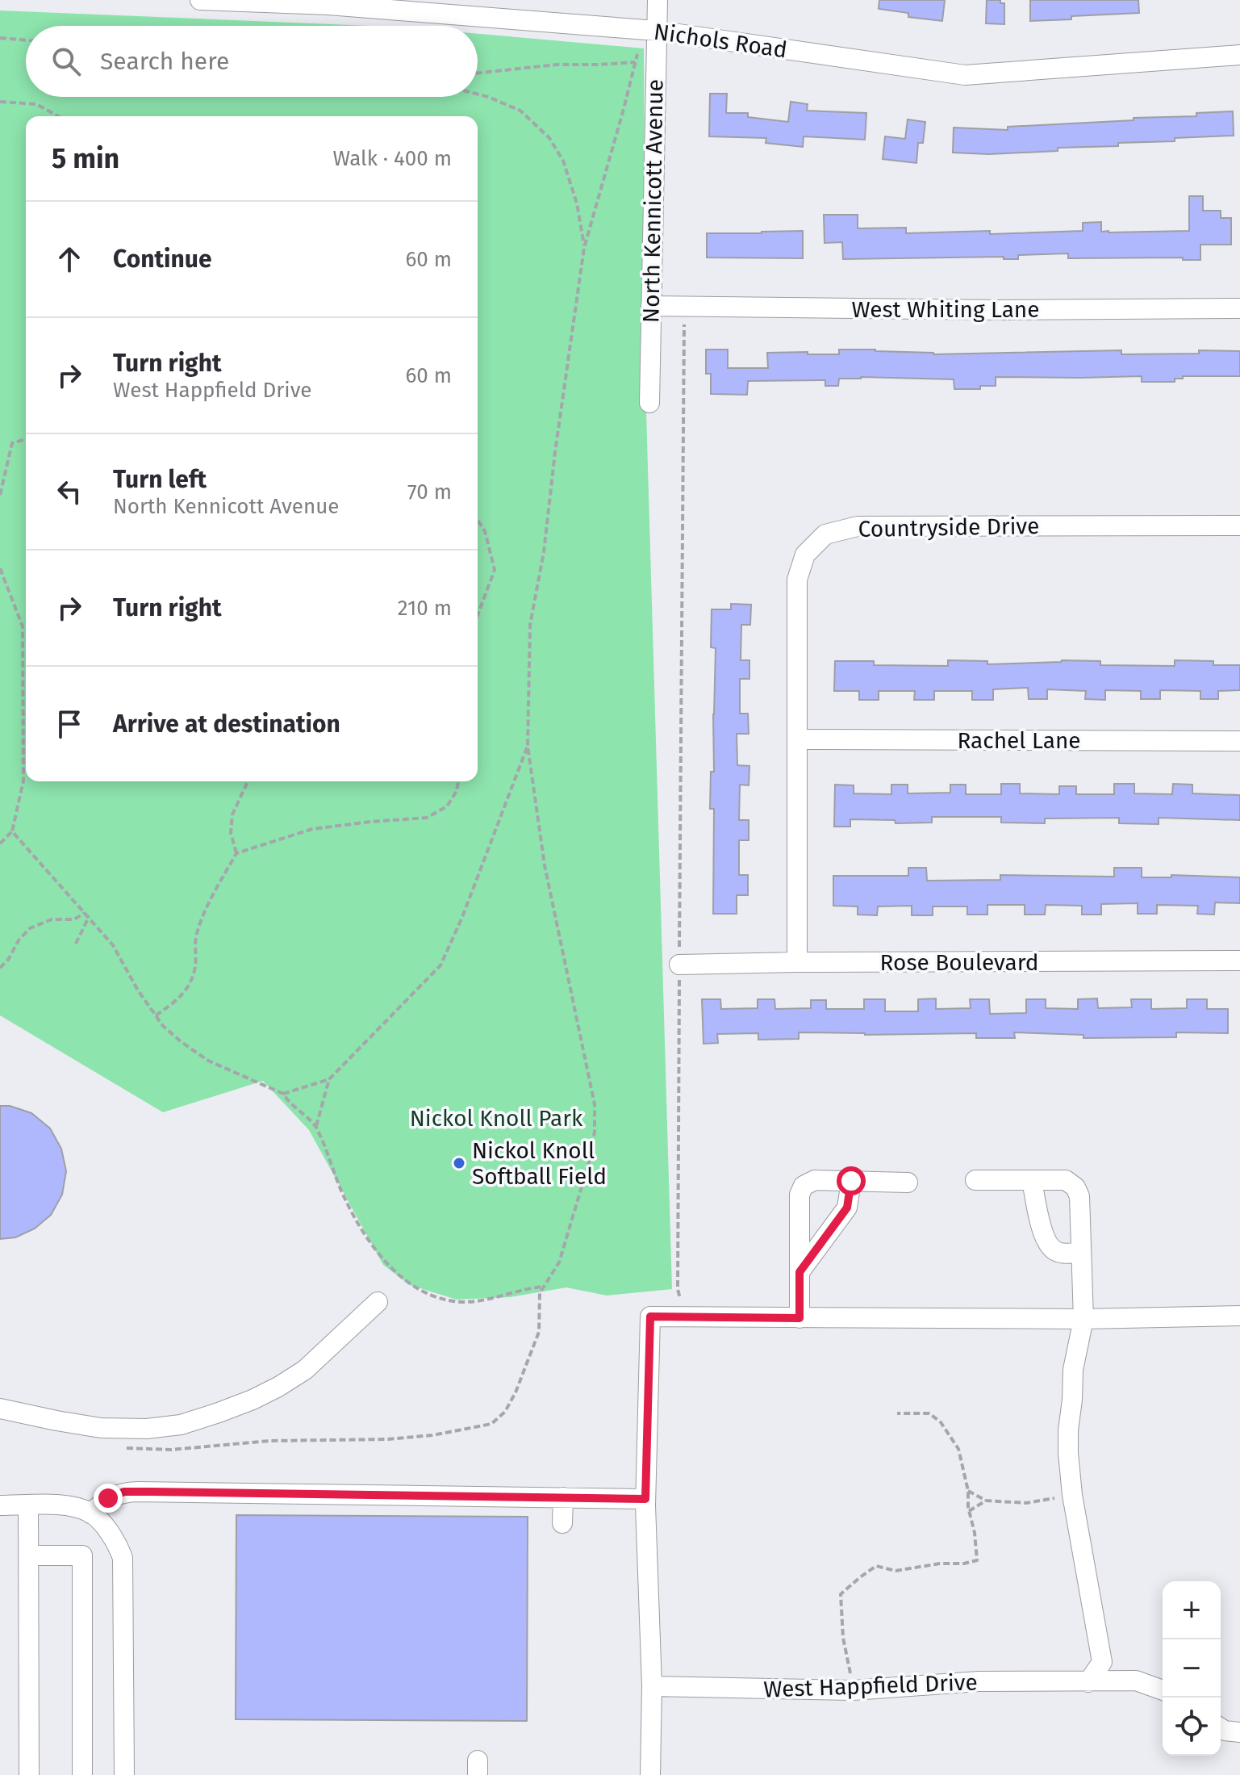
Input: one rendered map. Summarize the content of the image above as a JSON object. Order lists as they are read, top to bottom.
{
  "streets": {
    "street": [
      "Nichols Road",
      "North Kennicott Avenue",
      "West Whiting Lane",
      "Countryside Drive",
      "Rachel Lane",
      "Rose Boulevard",
      "West Happfield Drive"
    ]
  },
  "crossings": [
    ["Nichols Road", "North Kennicott Avenue"],
    ["North Kennicott Avenue", "West Whiting Lane"],
    ["Countryside Drive", "Rachel Lane"],
    ["Countryside Drive", "Rose Boulevard"]
  ],
  "parks": ["Nickol Knoll Park"],
  "places": ["Nickol Knoll Softball Field"],
  "page": {
    "search": "Search here",
    "heading": ["5 min", "Walk · 400 m"],
    "list": [
      ["Continue", "60 m"],
      ["Turn right", "West Happfield Drive", "60 m"],
      ["Turn left", "North Kennicott Avenue", "70 m"],
      ["Turn right", "210 m"],
      "Arrive at destination"
    ],
    "map_buttons": ["+", "−"]
  }
}
